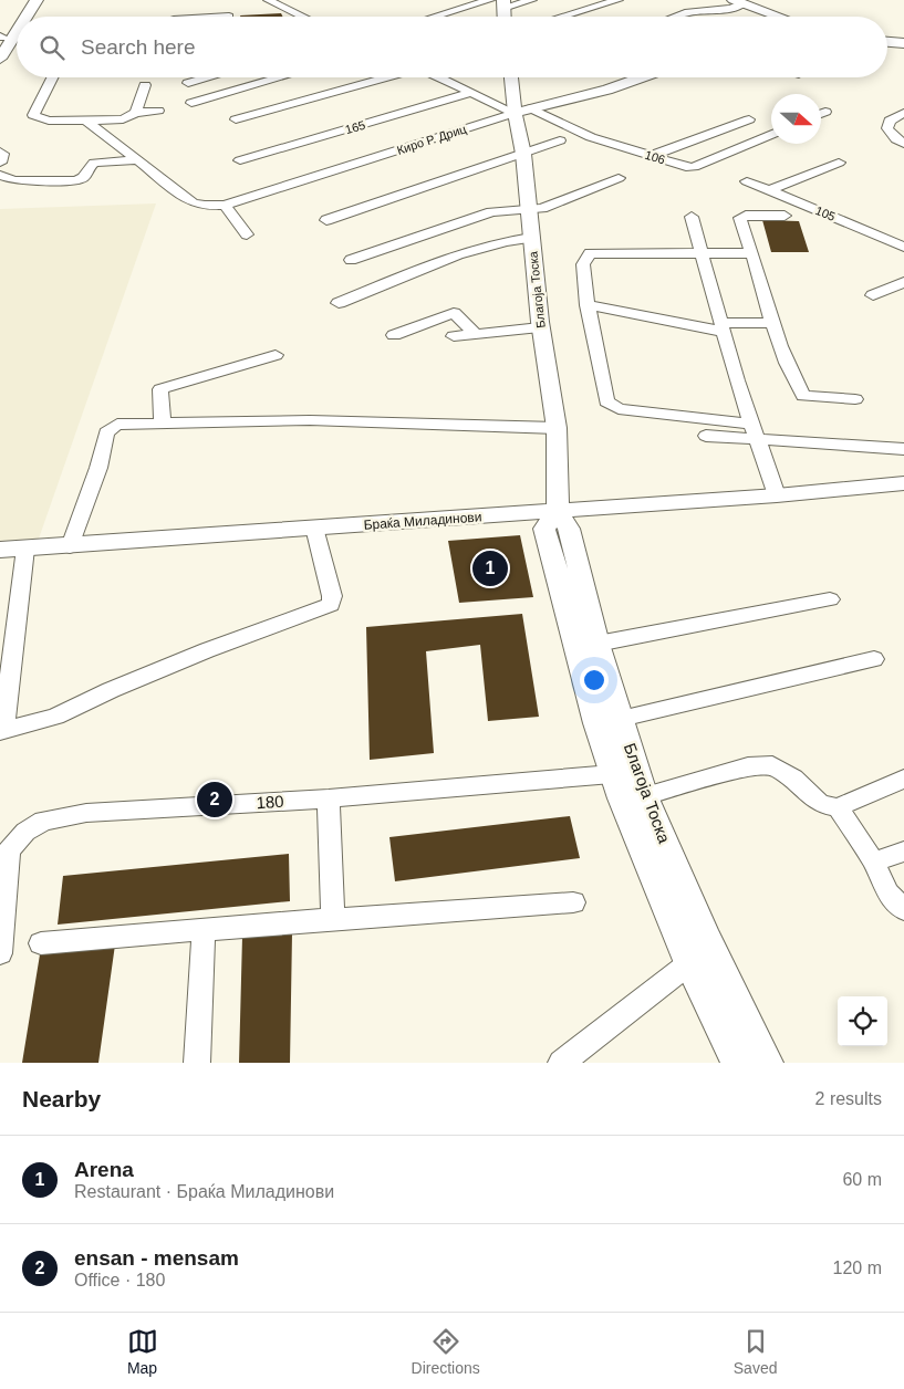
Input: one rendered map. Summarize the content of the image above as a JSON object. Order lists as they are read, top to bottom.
{
  "streets": {
    "street": [
      "165",
      "Киро Р. Дриц",
      "106",
      "105",
      "Благоја Тоска",
      "Браќа Миладинови",
      "180"
    ]
  },
  "crossings": [
    ["Киро Р. Дриц", "106"],
    ["Киро Р. Дриц", "Благоја Тоска"],
    ["106", "Благоја Тоска"],
    ["Благоја Тоска", "Браќа Миладинови"],
    ["Благоја Тоска", "180"]
  ],
  "north": "right",
  "page": {
    "search": "Search here",
    "pins": ["1", "2"],
    "heading": ["Nearby", "2 results"],
    "list": [
      {
        "mark": "1",
        "name": "Arena",
        "note": "Restaurant · Браќа Миладинови",
        "value": "60 m"
      },
      {
        "mark": "2",
        "name": "ensan - mensam",
        "note": "Office · 180",
        "value": "120 m"
      }
    ],
    "nav": ["Map", "Directions", "Saved"]
  }
}
